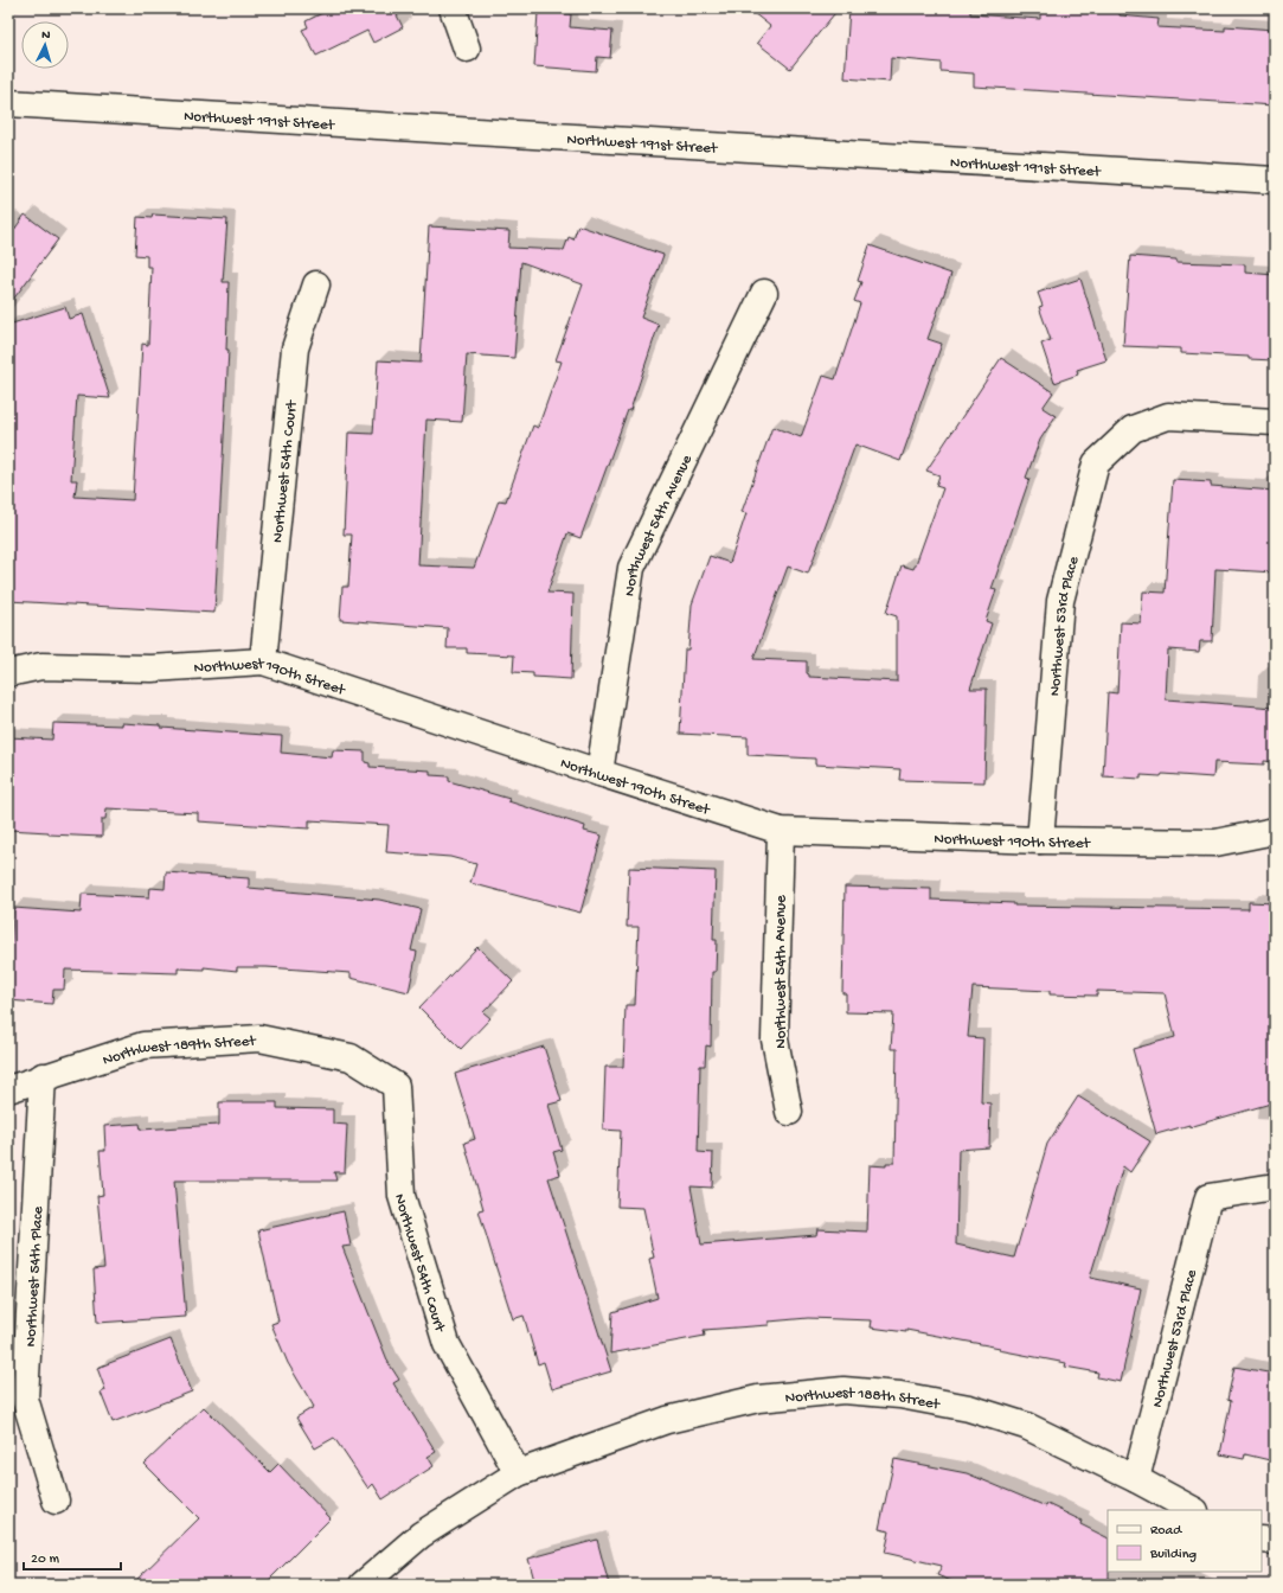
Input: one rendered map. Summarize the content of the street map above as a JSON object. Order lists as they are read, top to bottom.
{
  "streets": {
    "street": [
      "Northwest 191st Street",
      "Northwest 54th Court",
      "Northwest 54th Avenue",
      "Northwest 53rd Place",
      "Northwest 190th Street",
      "Northwest 189th Street",
      "Northwest 54th Place",
      "Northwest 188th Street"
    ]
  },
  "crossings": [
    ["Northwest 54th Court", "Northwest 190th Street"],
    ["Northwest 54th Court", "Northwest 189th Street"],
    ["Northwest 54th Court", "Northwest 188th Street"],
    ["Northwest 54th Avenue", "Northwest 190th Street"],
    ["Northwest 53rd Place", "Northwest 190th Street"],
    ["Northwest 53rd Place", "Northwest 188th Street"],
    ["Northwest 189th Street", "Northwest 54th Place"]
  ],
  "legend": ["Road", "Building"],
  "scale_bar": "20 m",
  "north": "top"
}
